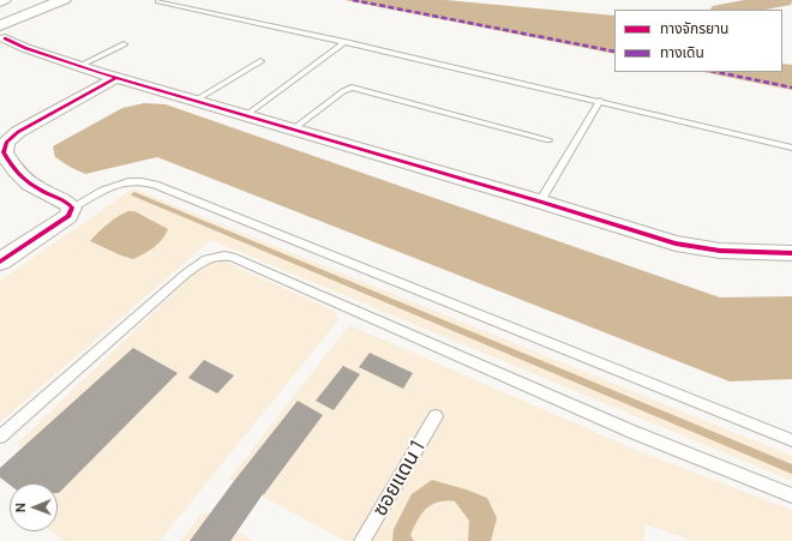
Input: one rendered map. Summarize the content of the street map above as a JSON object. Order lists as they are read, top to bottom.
{
  "streets": {
    "lane": ["ซอยแดน 1"]
  },
  "legend": ["ทางจักรยาน", "ทางเดิน"],
  "north": "left"
}
